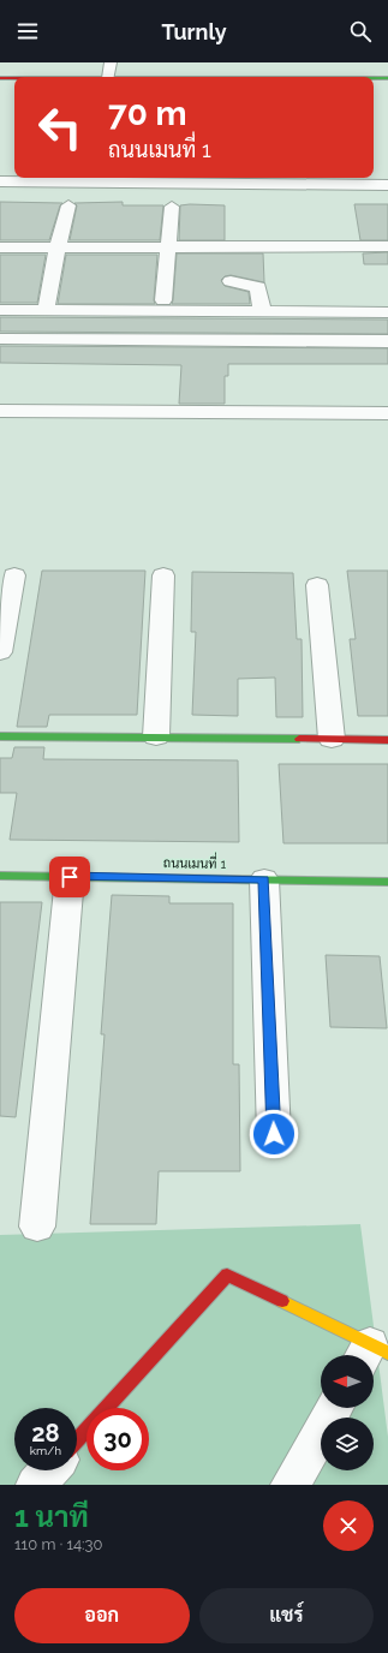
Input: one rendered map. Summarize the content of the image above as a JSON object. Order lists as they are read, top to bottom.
{
  "streets": {
    "street": ["ถนนเมนที่ 1"]
  },
  "north": "left",
  "page": {
    "header": "Turnly",
    "turn": ["70 m", "ถนนเมนที่ 1"],
    "speed": "28 km/h",
    "limit": "30",
    "heading": ["1 นาที", "110 m · 14:30"],
    "buttons": ["ออก", "แชร์"]
  }
}
